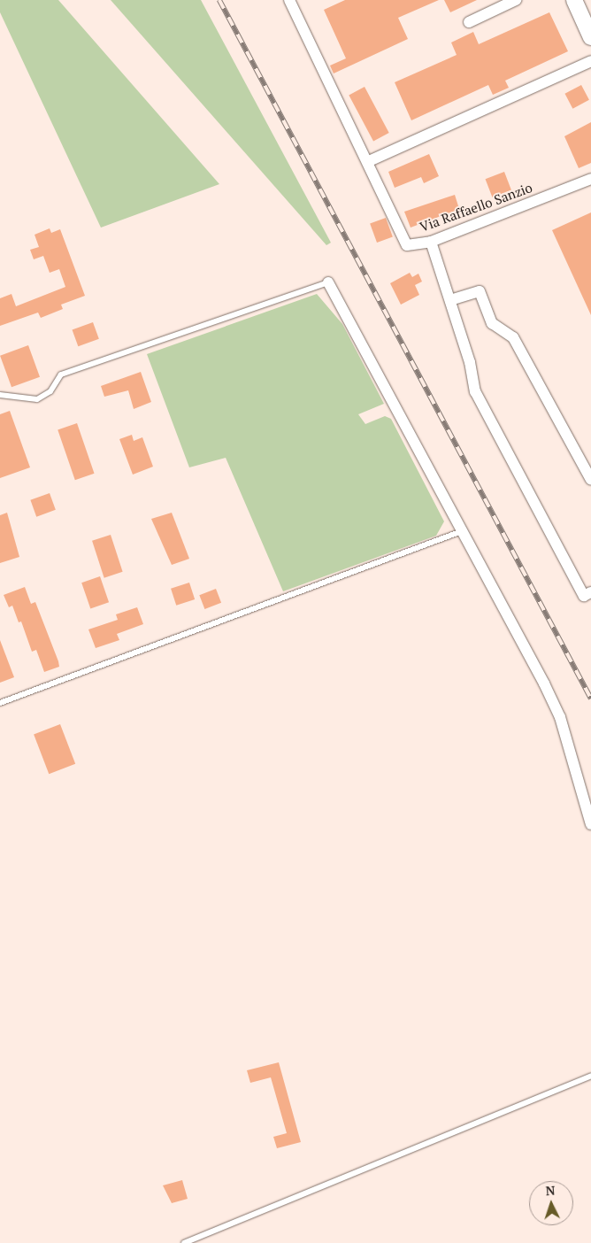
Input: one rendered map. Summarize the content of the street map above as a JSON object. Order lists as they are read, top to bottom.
{
  "streets": {
    "street": ["Via Raffaello Sanzio"]
  },
  "north": "top"
}
